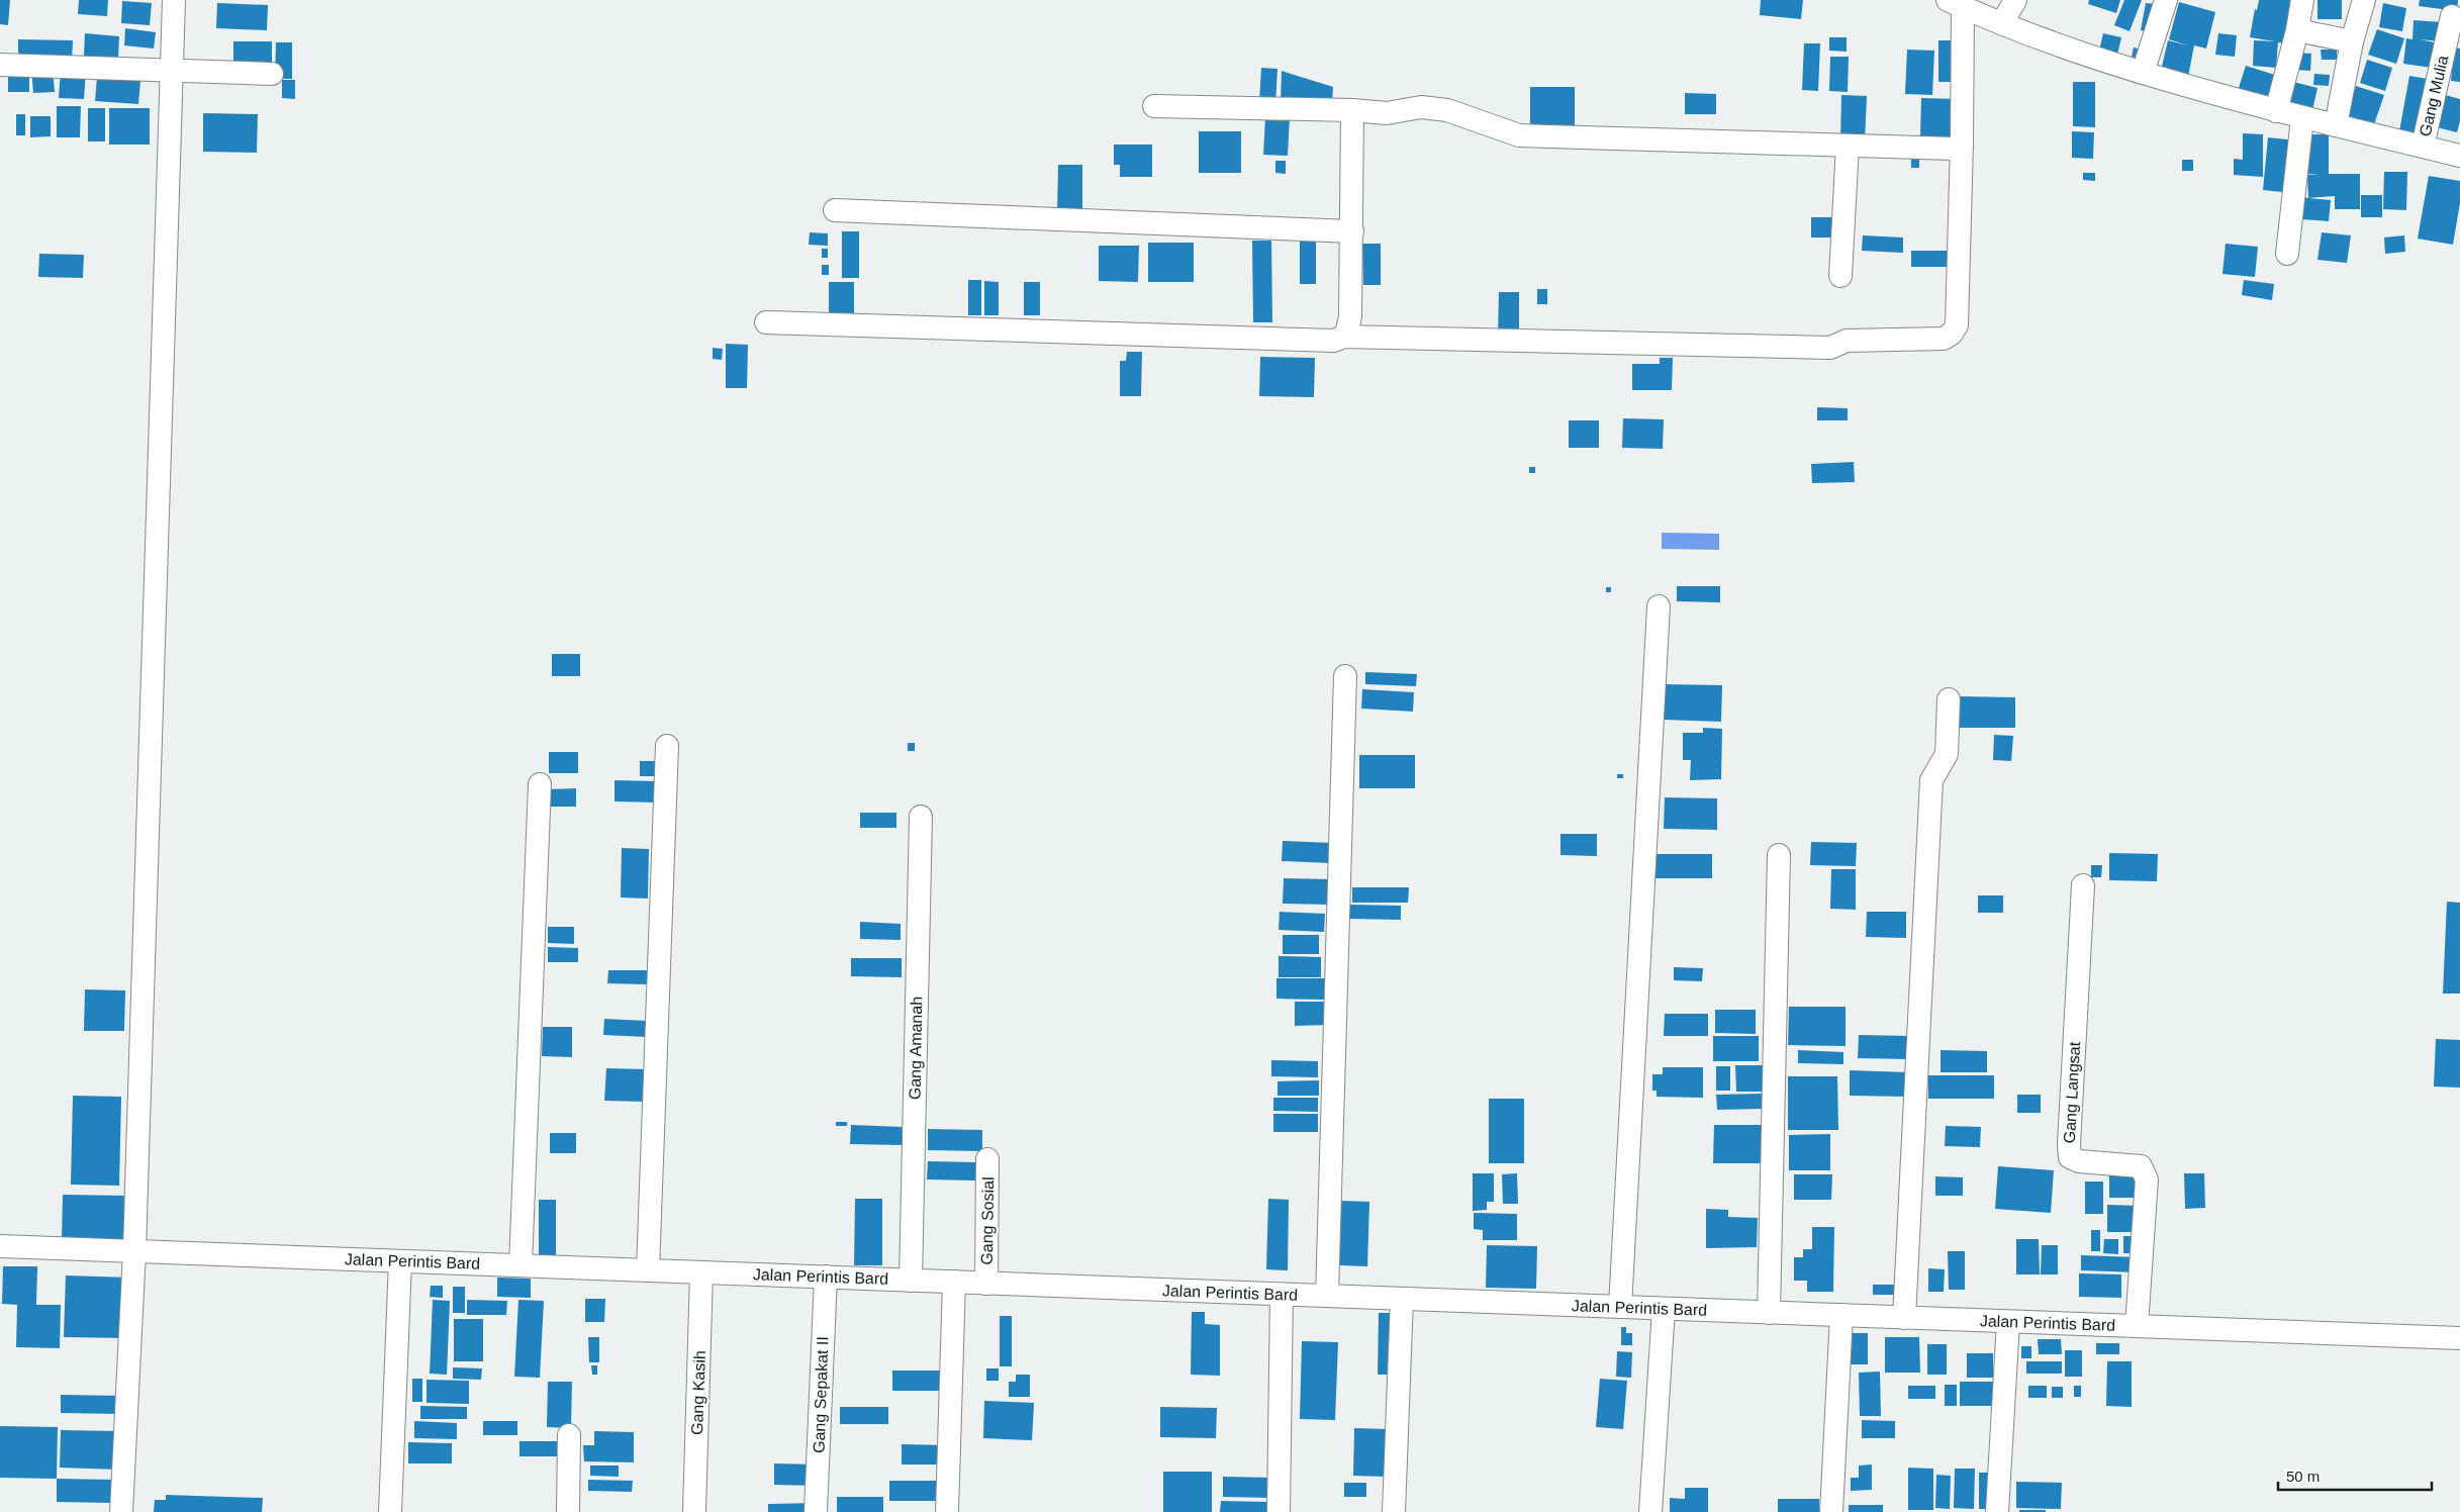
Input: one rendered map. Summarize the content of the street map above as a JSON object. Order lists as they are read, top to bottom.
{
  "streets": {
    "street": [
      "Gang Mulia",
      "Gang Amanah",
      "Gang Langsat",
      "Gang Sosial",
      "Jalan Perintis Bard",
      "Gang Kasih",
      "Gang Sepakat II"
    ]
  },
  "crossings": [
    ["Gang Amanah", "Jalan Perintis Bard"],
    ["Gang Langsat", "Jalan Perintis Bard"],
    ["Gang Sosial", "Jalan Perintis Bard"],
    ["Jalan Perintis Bard", "Gang Kasih"],
    ["Jalan Perintis Bard", "Gang Sepakat II"]
  ],
  "scale_bar": "50 m"
}
